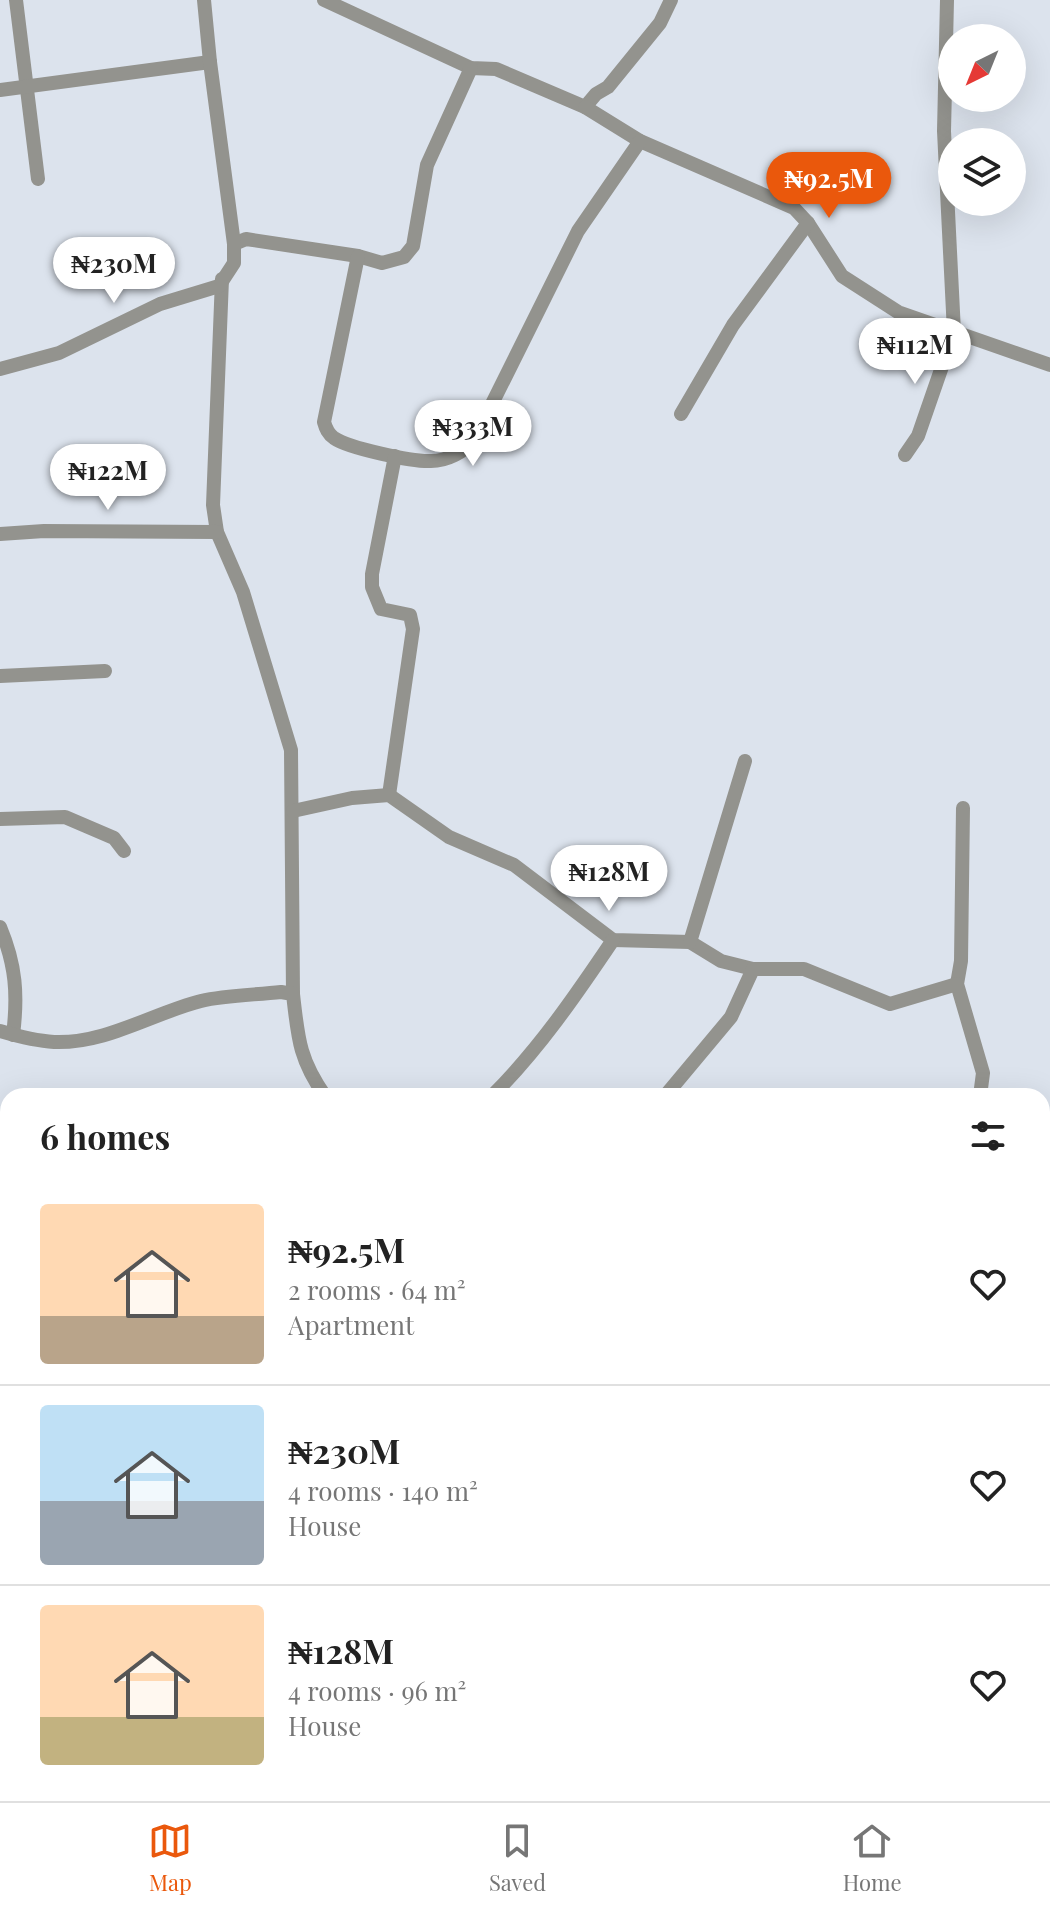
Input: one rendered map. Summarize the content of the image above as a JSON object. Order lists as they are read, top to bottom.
{
  "north": "bottom left",
  "page": {
    "price": [
      "₦92.5M",
      "₦230M",
      "₦112M",
      "₦333M",
      "₦122M",
      "₦128M"
    ],
    "heading": "6 homes",
    "list": [
      {
        "name": "₦92.5M",
        "note": "2 rooms · 64 m² · Apartment"
      },
      {
        "name": "₦230M",
        "note": "4 rooms · 140 m² · House"
      },
      {
        "name": "₦128M",
        "note": "4 rooms · 96 m² · House"
      }
    ],
    "tabs": ["Map", "Saved", "Home"]
  }
}
